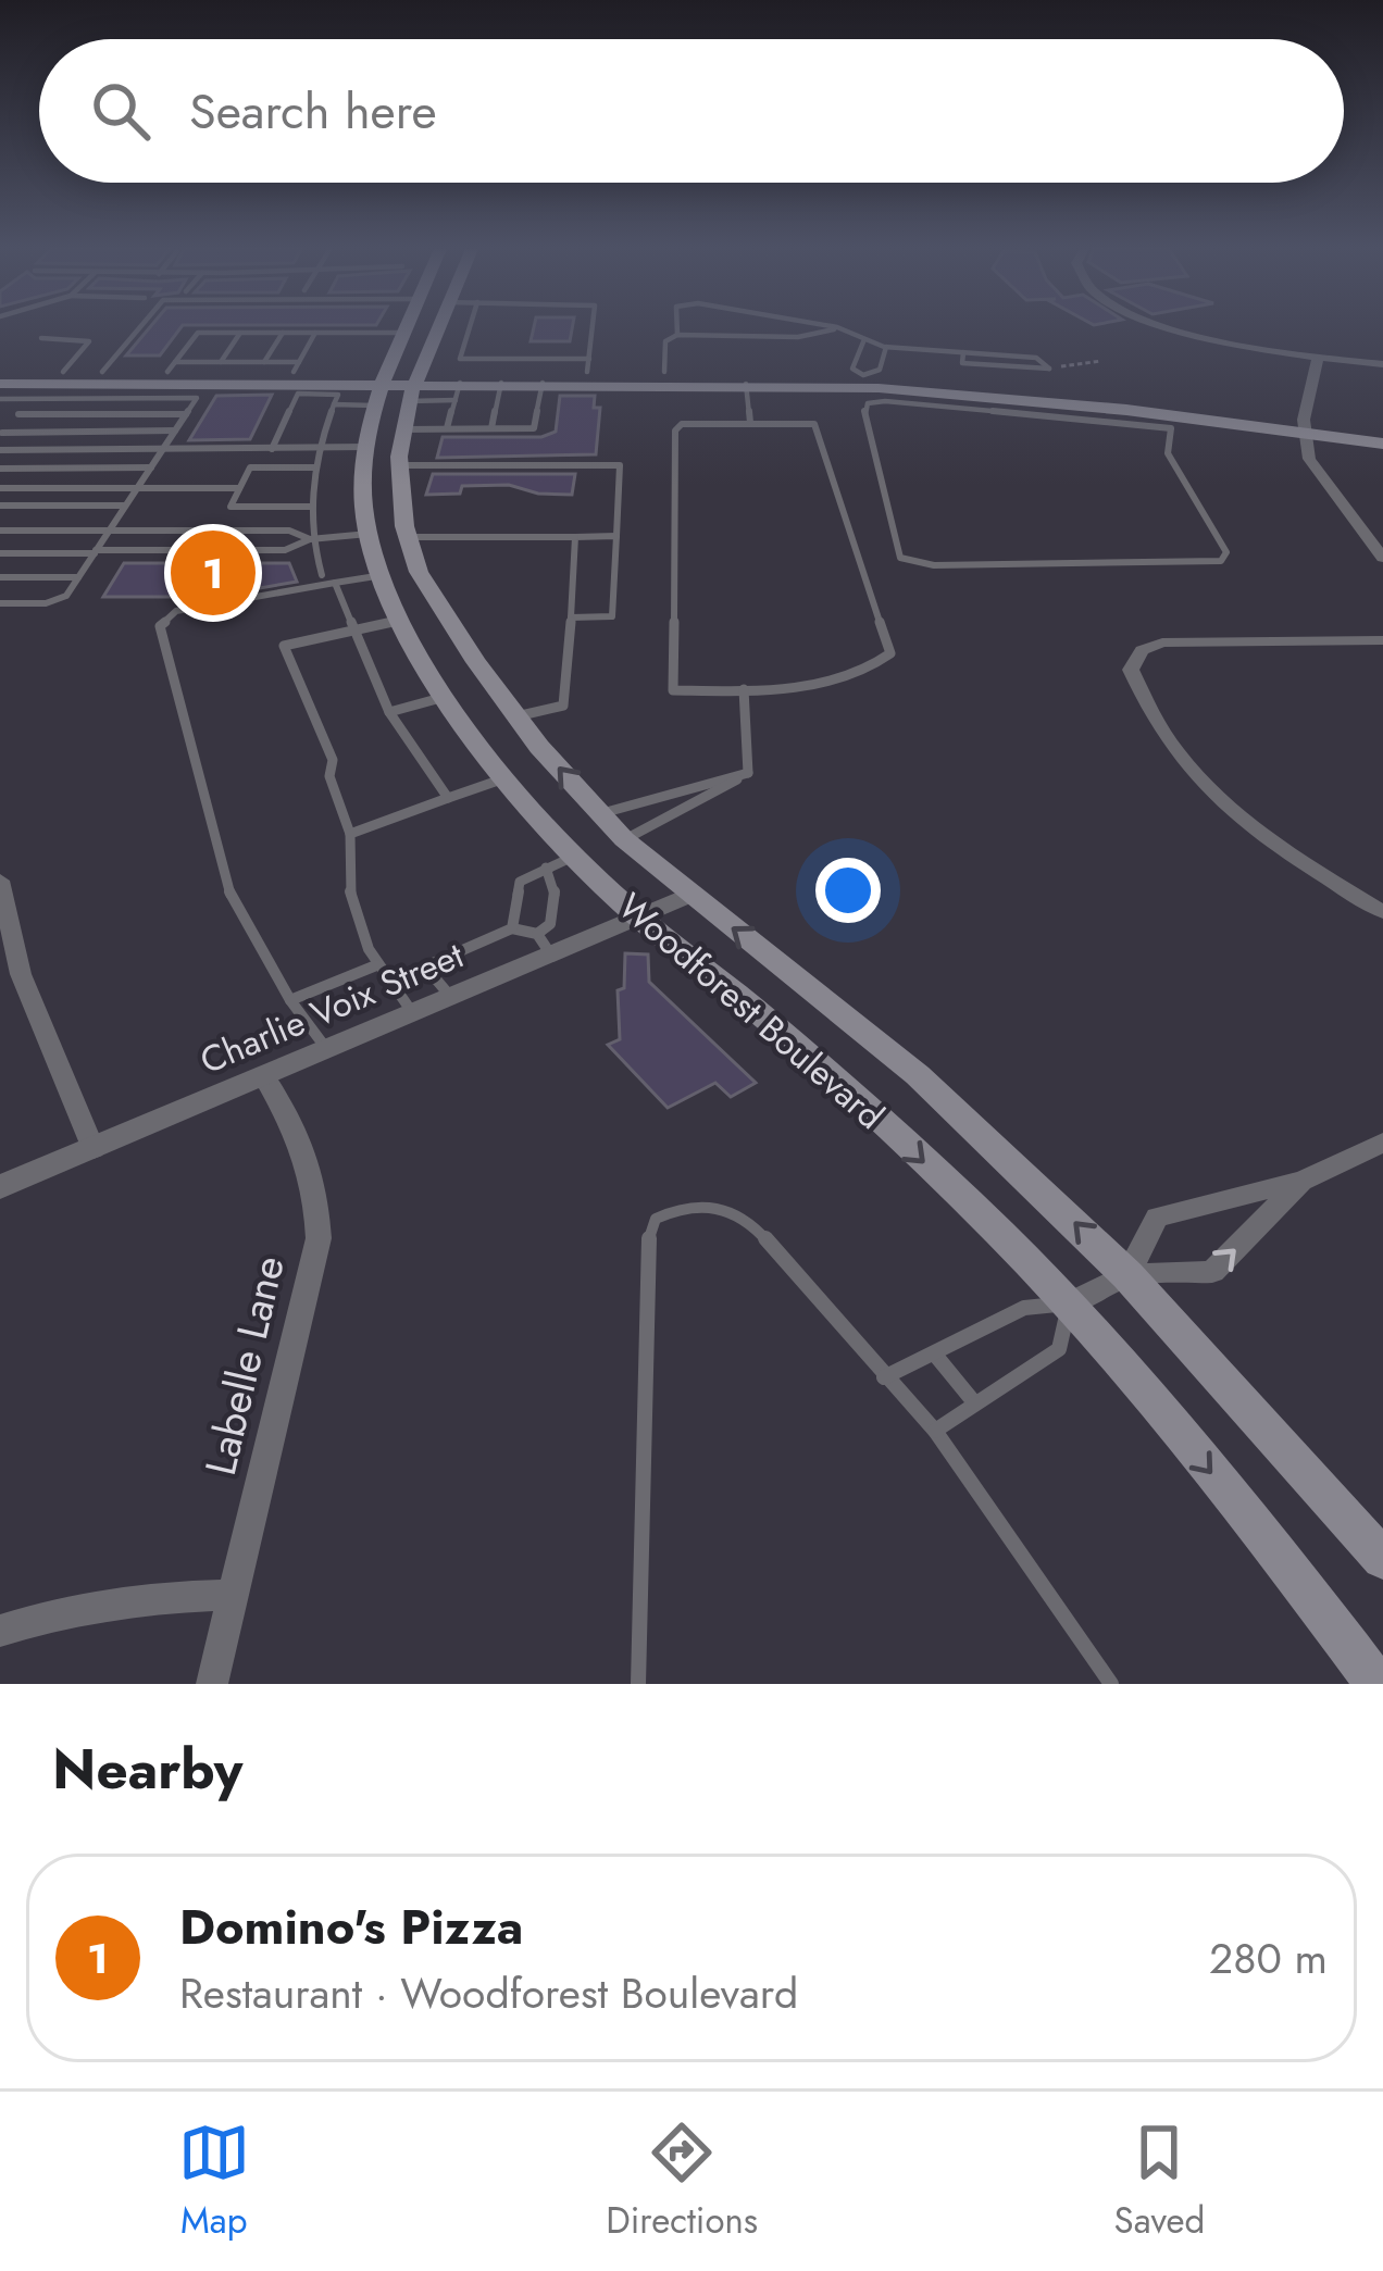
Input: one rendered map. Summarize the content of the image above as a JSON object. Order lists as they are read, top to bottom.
{
  "streets": {
    "main road": ["Woodforest Boulevard"],
    "street": ["Charlie Voix Street", "Labelle Lane"]
  },
  "crossings": [
    ["Charlie Voix Street", "Woodforest Boulevard"],
    ["Charlie Voix Street", "Labelle Lane"]
  ],
  "page": {
    "search": "Search here",
    "pins": "1",
    "heading": "Nearby",
    "list": [
      {
        "mark": "1",
        "name": "Domino's Pizza",
        "note": "Restaurant · Woodforest Boulevard",
        "value": "280 m"
      }
    ],
    "nav": ["Map", "Directions", "Saved"]
  }
}
